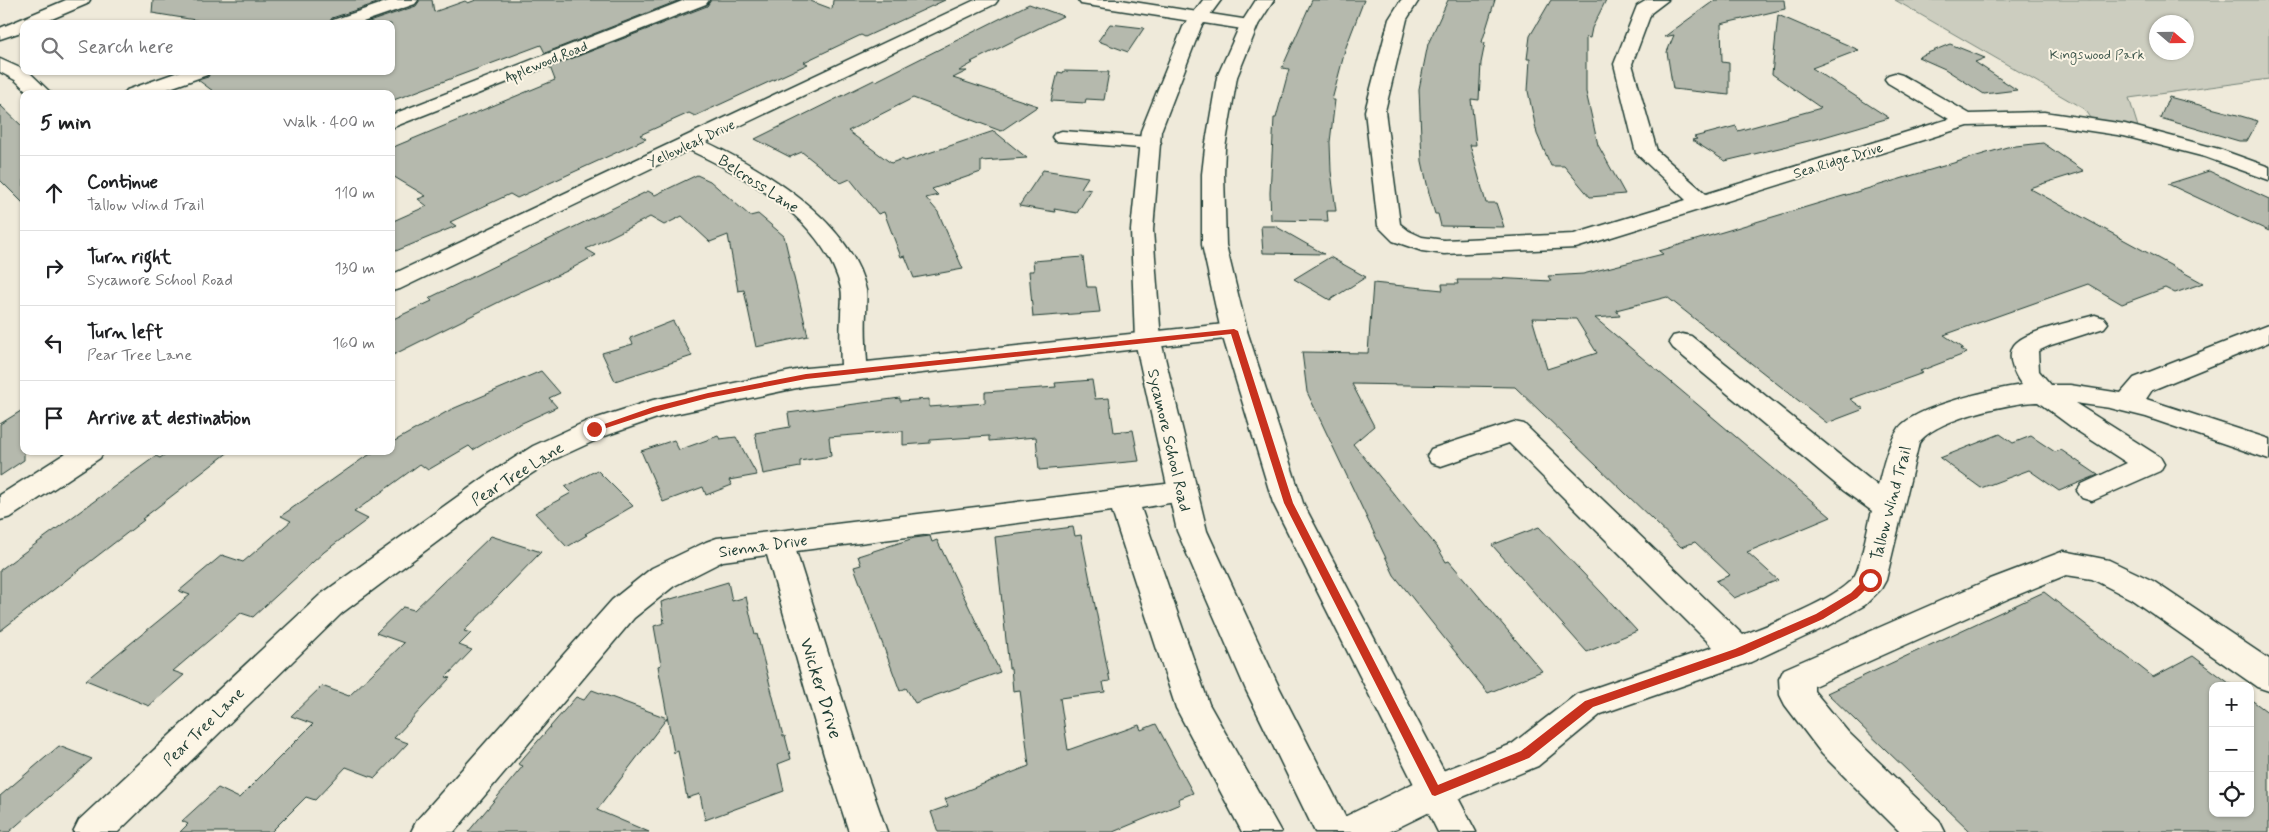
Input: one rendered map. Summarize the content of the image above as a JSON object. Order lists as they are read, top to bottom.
{
  "streets": {
    "street": [
      "Applewood Road",
      "Yellowleaf Drive",
      "Sea Ridge Drive",
      "Belcross Lane",
      "Sycamore School Road",
      "Pear Tree Lane",
      "Tallow Wind Trail",
      "Sienna Drive",
      "Wicker Drive"
    ]
  },
  "crossings": [
    ["Yellowleaf Drive", "Belcross Lane"],
    ["Belcross Lane", "Pear Tree Lane"],
    ["Sycamore School Road", "Pear Tree Lane"],
    ["Sycamore School Road", "Sienna Drive"],
    ["Sienna Drive", "Wicker Drive"]
  ],
  "parks": ["Kingswood Park"],
  "north": "right",
  "page": {
    "search": "Search here",
    "heading": ["5 min", "Walk · 400 m"],
    "list": [
      ["Continue", "Tallow Wind Trail", "110 m"],
      ["Turn right", "Sycamore School Road", "130 m"],
      ["Turn left", "Pear Tree Lane", "160 m"],
      "Arrive at destination"
    ],
    "map_buttons": ["+", "−"]
  }
}
